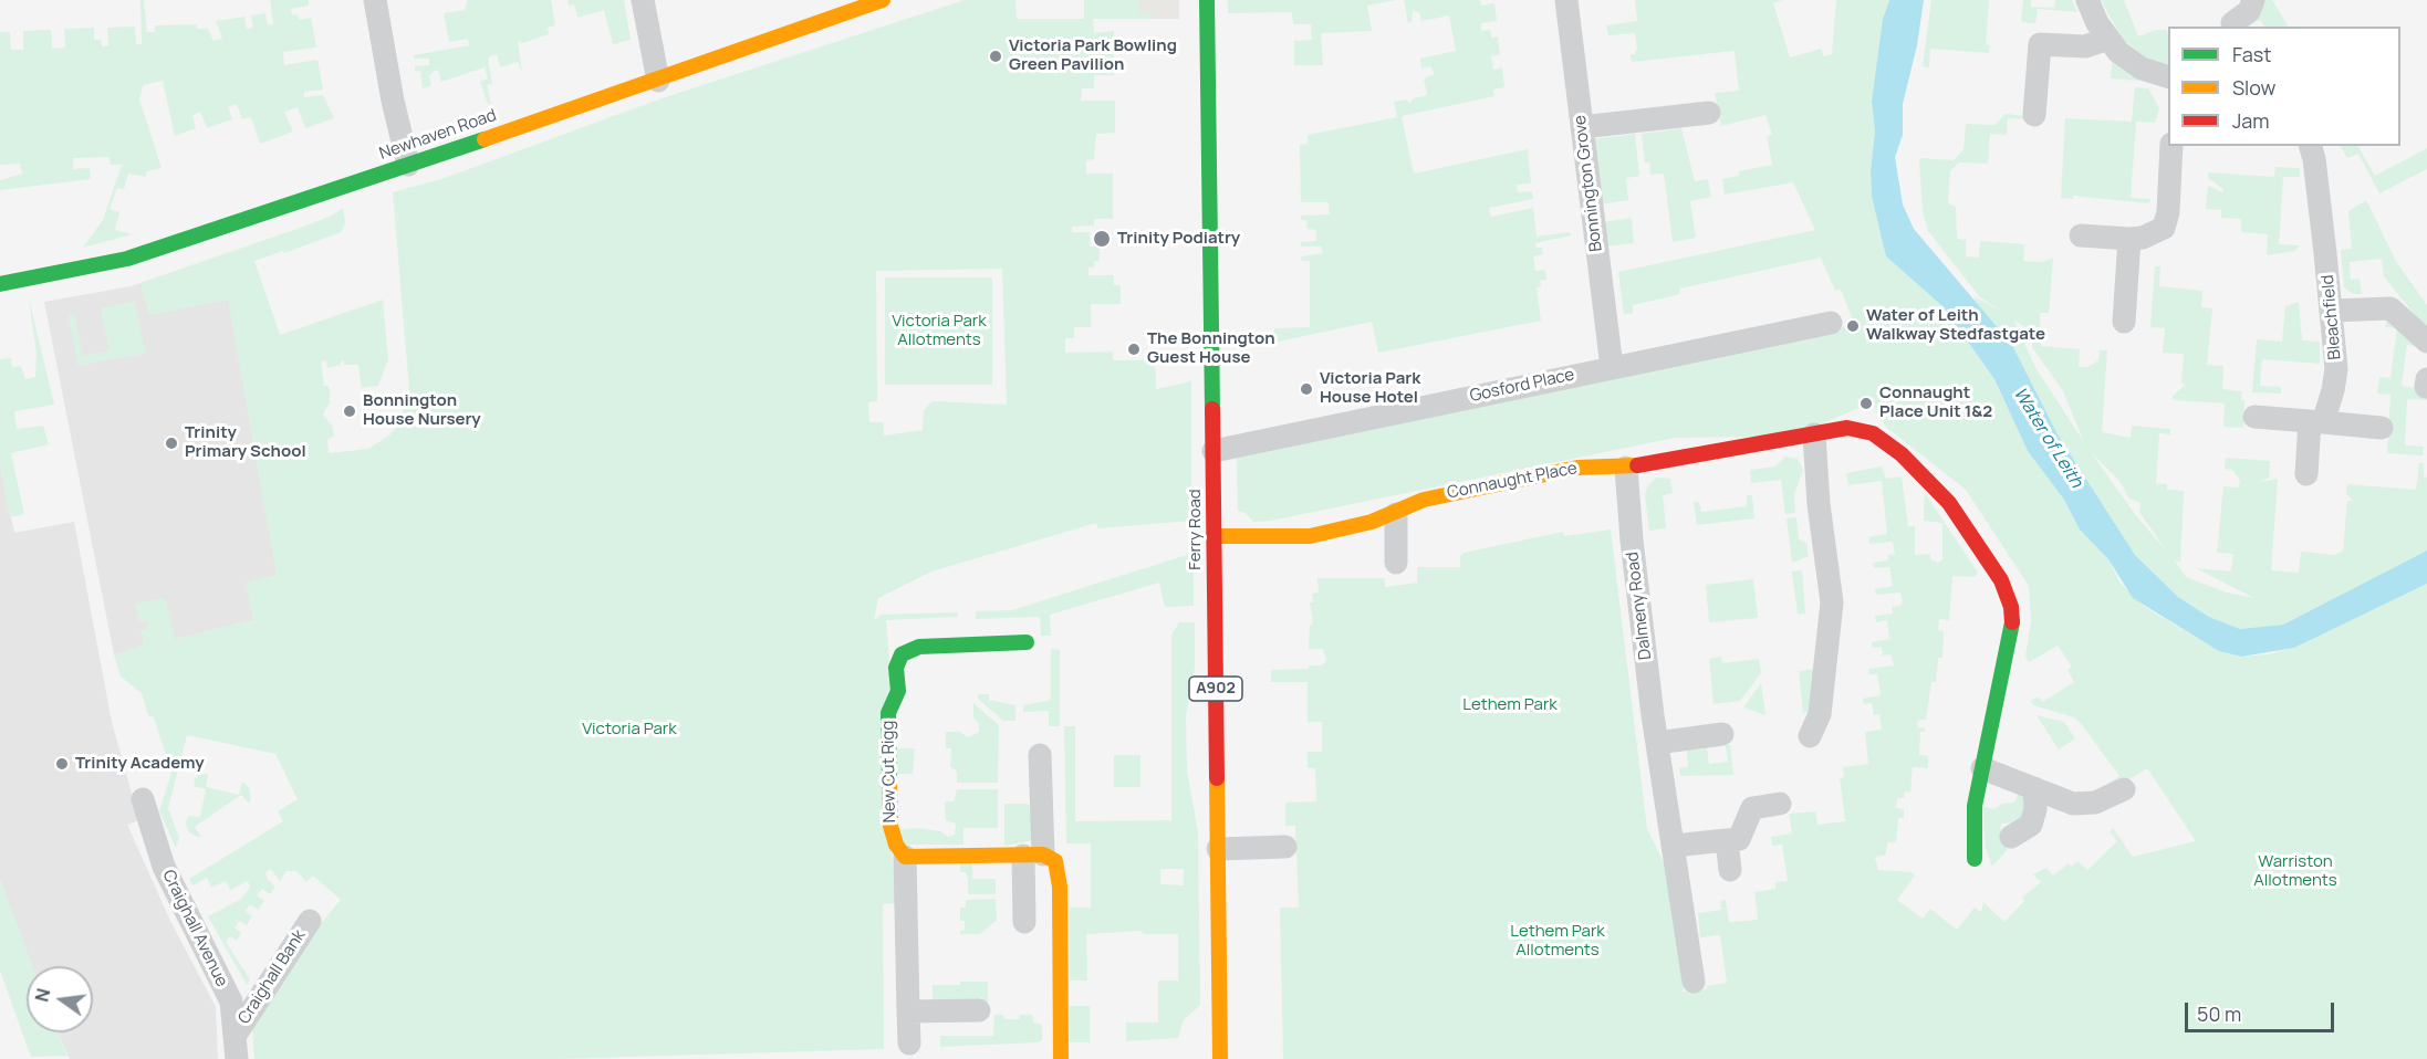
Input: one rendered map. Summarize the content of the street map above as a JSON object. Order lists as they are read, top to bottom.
{
  "streets": {
    "street": [
      "Newhaven Road",
      "Bonnington Grove",
      "Bleachfield",
      "Gosford Place",
      "Connaught Place",
      "Ferry Road",
      "Dalmeny Road",
      "A902",
      "New Cut Rigg",
      "Craighall Avenue",
      "Craighall Bank"
    ]
  },
  "crossings": [
    ["Bonnington Grove", "Gosford Place"],
    ["Gosford Place", "Ferry Road"],
    ["Connaught Place", "Ferry Road"],
    ["Connaught Place", "Dalmeny Road"],
    ["Craighall Avenue", "Craighall Bank"]
  ],
  "water": ["Water of Leith"],
  "parks": [
    "Victoria Park Allotments",
    "Lethem Park",
    "Victoria Park",
    "Warriston Allotments",
    "Lethem Park Allotments"
  ],
  "places": [
    "Victoria Park Bowling Green Pavilion",
    "Trinity Podiatry",
    "Water of Leith Walkway Stedfastgate",
    "The Bonnington Guest House",
    "Victoria Park House Hotel",
    "Connaught Place Unit 1&2",
    "Bonnington House Nursery",
    "Trinity Primary School",
    "Trinity Academy"
  ],
  "legend": ["Fast", "Slow", "Jam"],
  "scale_bar": "50 m",
  "north": "left"
}
